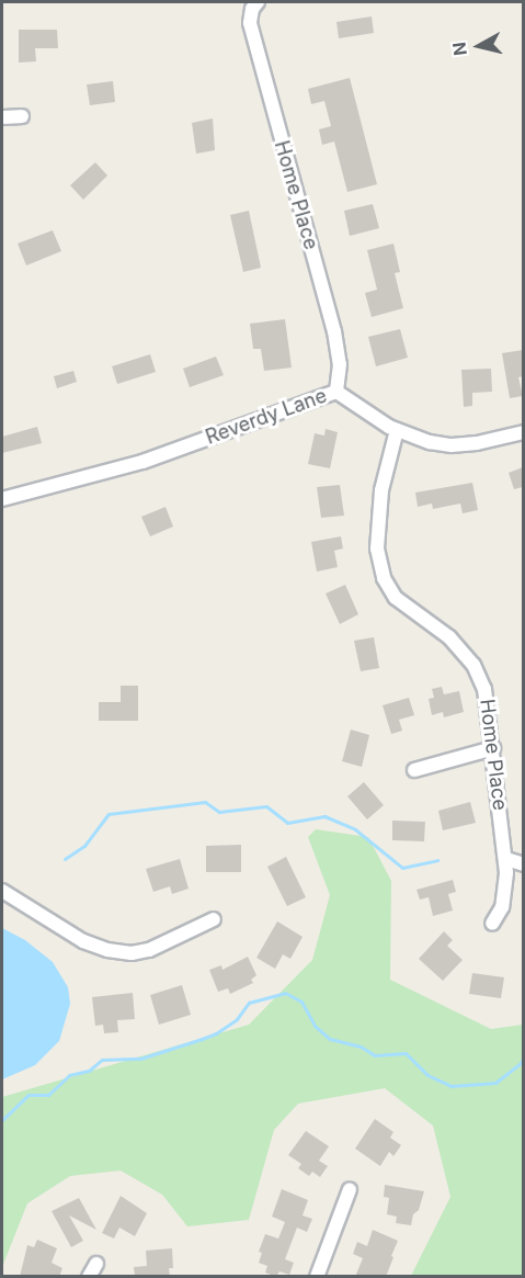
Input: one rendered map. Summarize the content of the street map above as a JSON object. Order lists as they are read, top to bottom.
{
  "streets": {
    "street": ["Home Place", "Reverdy Lane"]
  },
  "crossings": [
    ["Home Place", "Reverdy Lane"]
  ],
  "north": "left"
}
